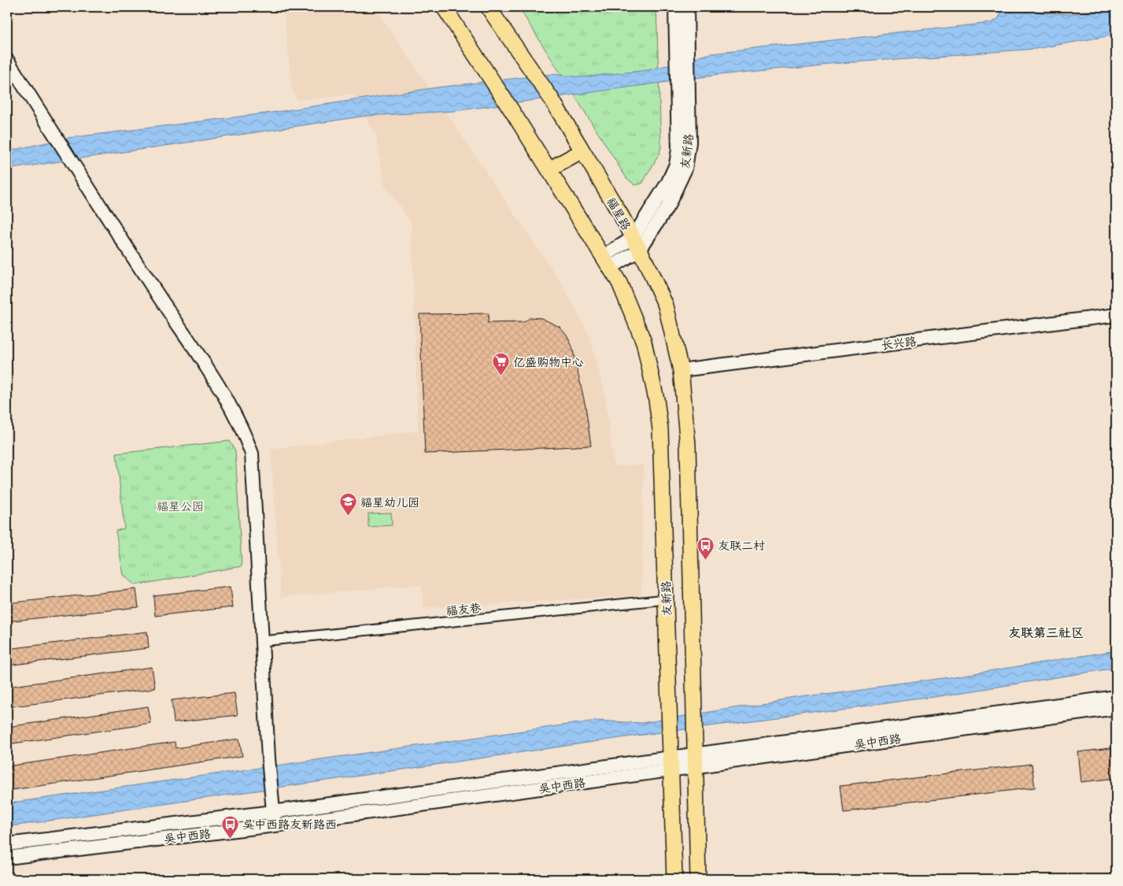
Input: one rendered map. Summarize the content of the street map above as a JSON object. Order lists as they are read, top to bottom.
{
  "streets": {
    "main road": [
      "友新路",
      "福星路",
      "长兴路",
      "吴中西路"
    ],
    "street": ["福友巷"]
  },
  "crossings": [
    ["友新路", "福星路"],
    ["友新路", "福友巷"],
    ["友新路", "吴中西路"],
    ["福星路", "长兴路"],
    ["福星路", "吴中西路"]
  ],
  "districts": ["友联第三社区"],
  "parks": ["福星公园"],
  "places": {
    "supermarket": ["亿盛购物中心"],
    "school or university": ["福星幼儿园"],
    "bus stop": ["友联二村", "吴中西路友新路西"]
  }
}
